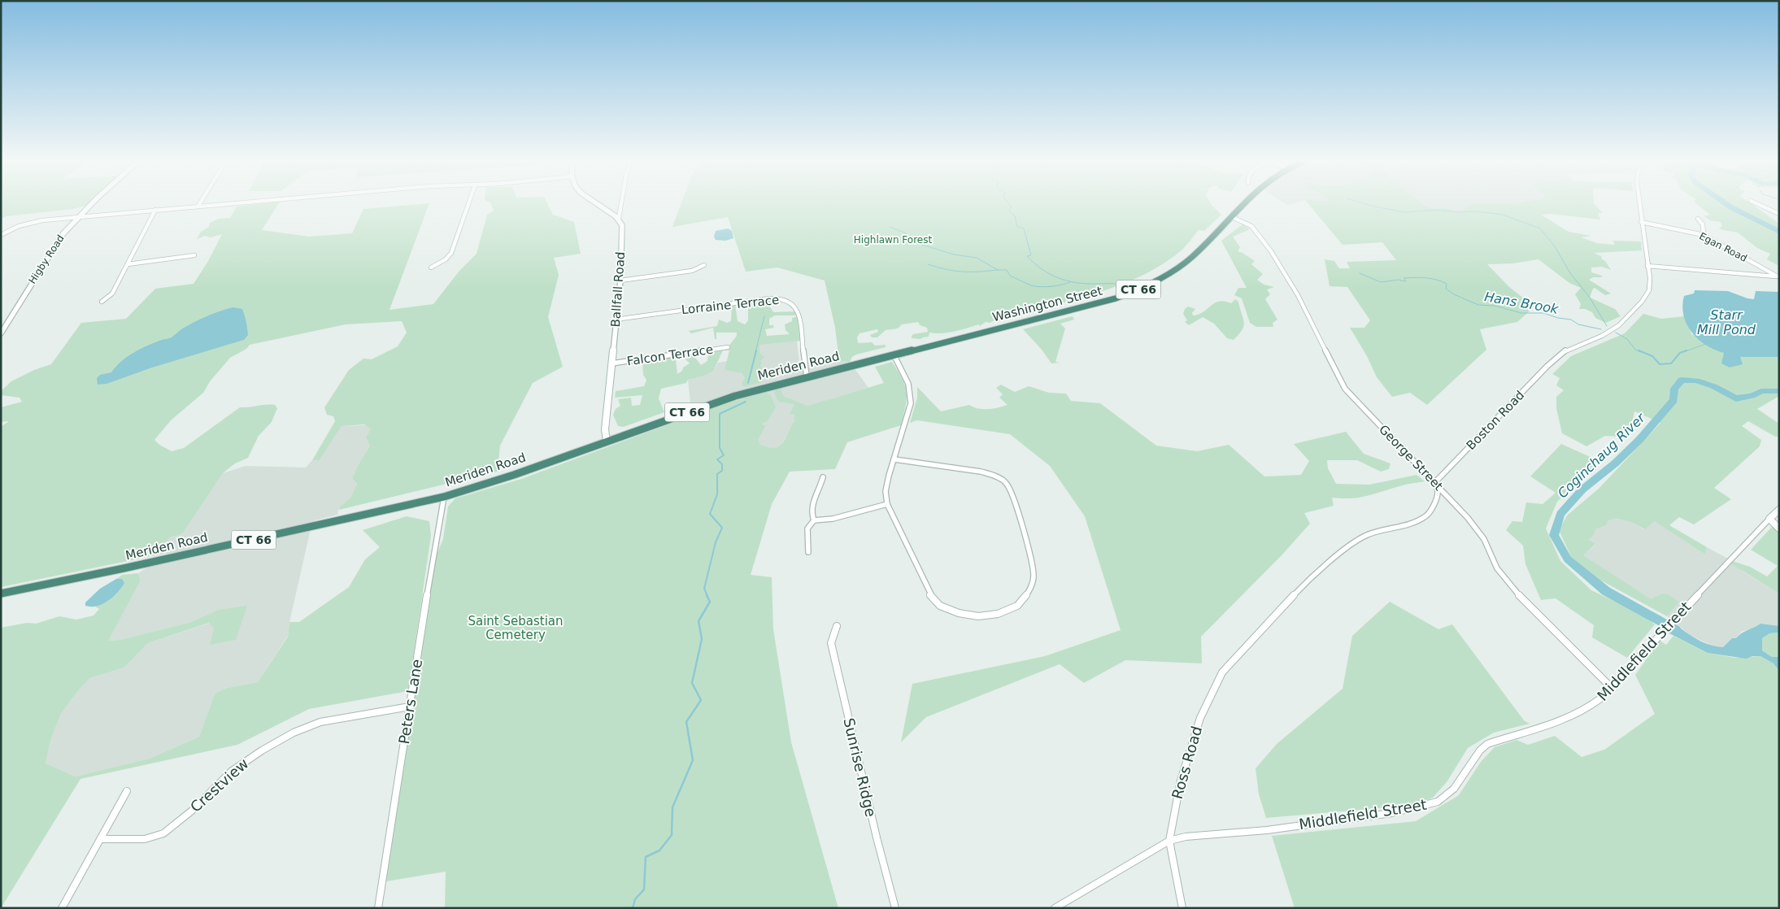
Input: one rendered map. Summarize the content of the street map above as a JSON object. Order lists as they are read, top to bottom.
{
  "streets": {
    "highway": ["CT 66", "Washington Street", "Meriden Road"],
    "main road": ["Ballfall Road", "Middlefield Street"],
    "street": [
      "Egan Road",
      "Higby Road",
      "Lorraine Terrace",
      "Falcon Terrace",
      "Boston Road",
      "George Street",
      "Peters Lane",
      "Ross Road",
      "Sunrise Ridge",
      "Crestview"
    ]
  },
  "crossings": [
    ["Egan Road", "Boston Road"],
    ["Ballfall Road", "Lorraine Terrace"],
    ["Ballfall Road", "Falcon Terrace"],
    ["Ballfall Road", "Meriden Road"],
    ["Washington Street", "Meriden Road"],
    ["Washington Street", "George Street"],
    ["Lorraine Terrace", "Meriden Road"],
    ["Meriden Road", "Peters Lane"],
    ["Boston Road", "George Street"],
    ["Boston Road", "Ross Road"],
    ["George Street", "Middlefield Street"],
    ["George Street", "Ross Road"],
    ["Middlefield Street", "Ross Road"],
    ["Peters Lane", "Crestview"]
  ],
  "water": ["Hans Brook", "Starr Mill Pond", "Coginchaug River"],
  "parks": ["Highlawn Forest", "Saint Sebastian Cemetery"]
}
